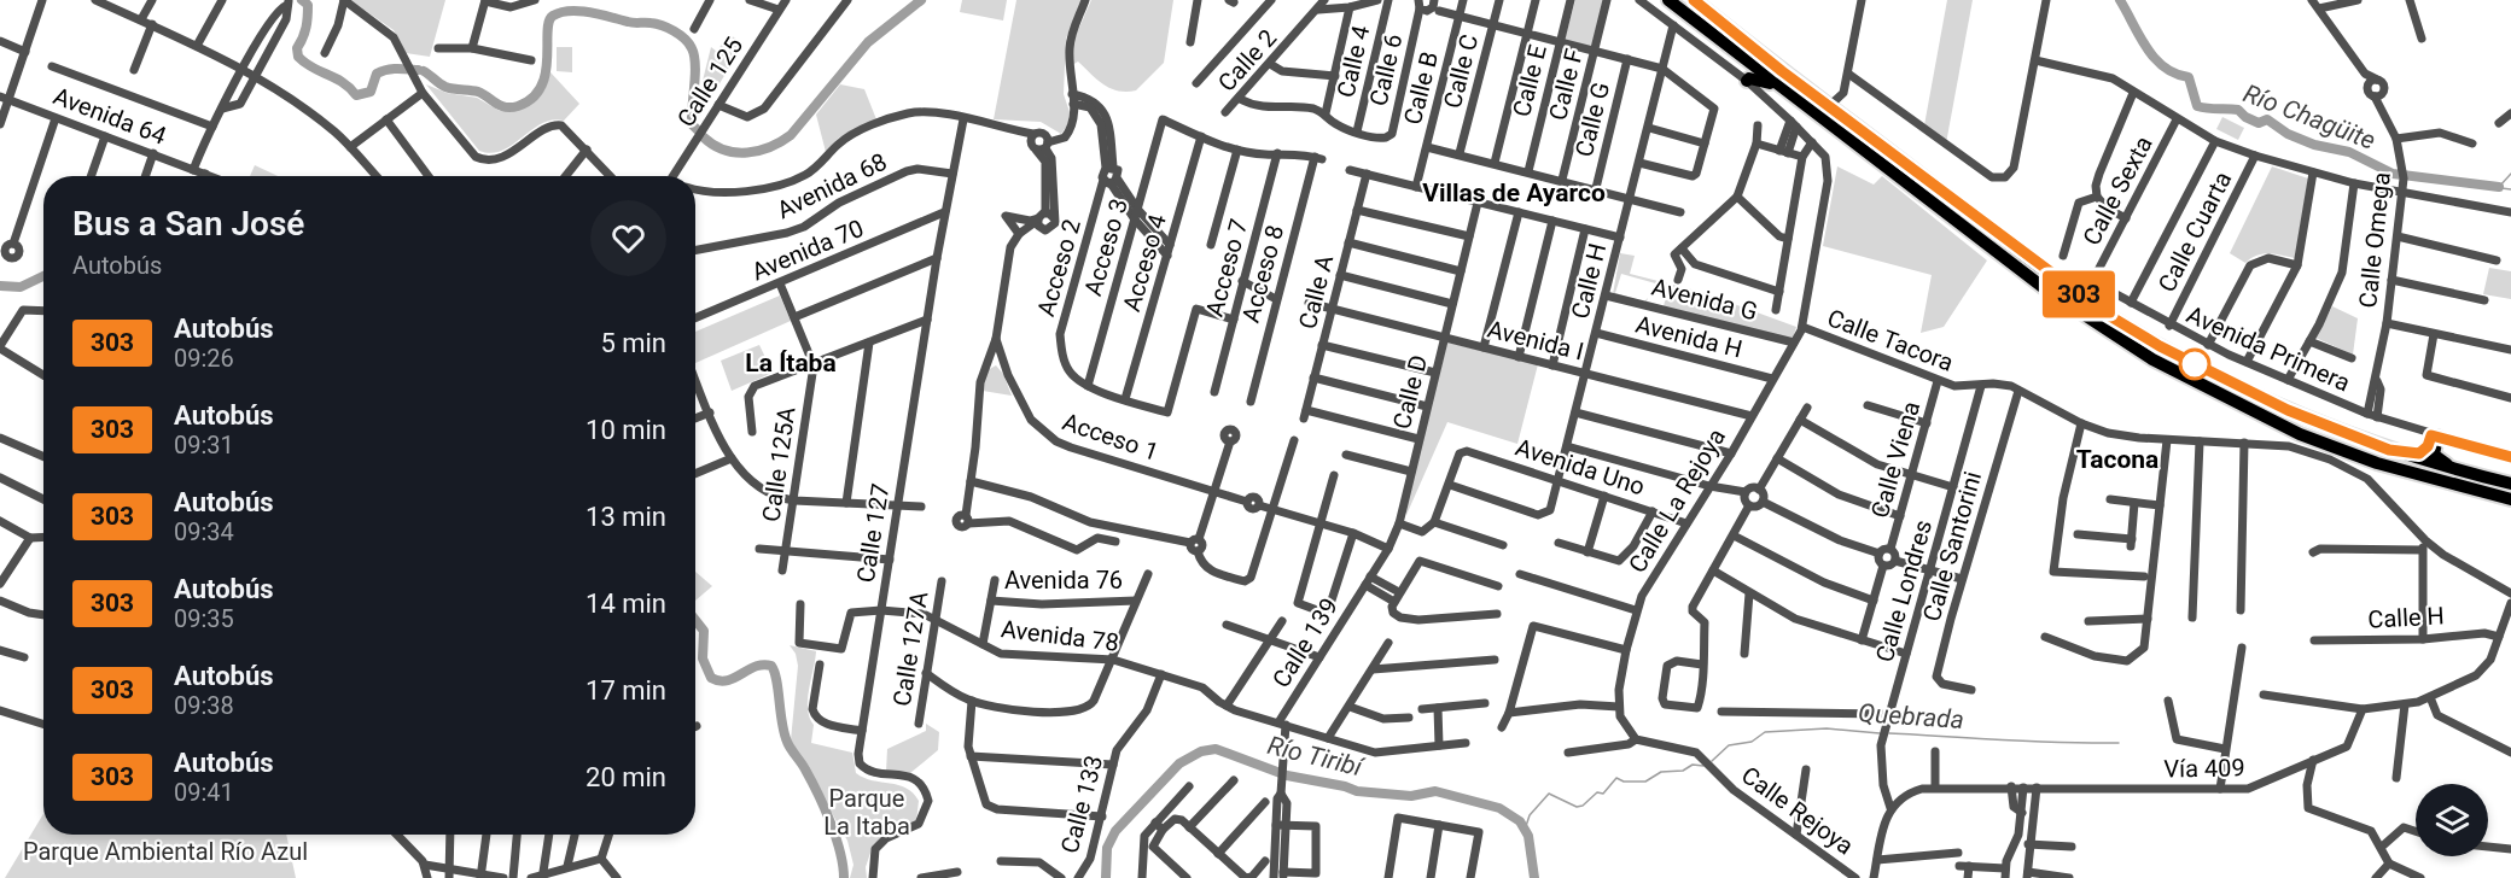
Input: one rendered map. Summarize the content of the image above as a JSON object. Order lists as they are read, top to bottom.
{
  "streets": {
    "street": [
      "Calle 2",
      "Calle 4",
      "Calle 6",
      "Calle C",
      "Calle E",
      "Calle 125",
      "Calle F",
      "Calle B",
      "Avenida 64",
      "Calle G",
      "Avenida 68",
      "Calle Sexta",
      "Calle Cuarta",
      "Calle Omega",
      "Acceso 3",
      "Avenida 70",
      "Acceso 4",
      "Acceso 2",
      "Acceso 7",
      "Acceso 8",
      "Calle H",
      "Calle A",
      "Avenida G",
      "Avenida H",
      "Avenida I",
      "Calle Tacora",
      "Avenida Primera",
      "Calle D",
      "Acceso 1",
      "Calle Viena",
      "Calle 125A",
      "Avenida Uno",
      "Calle La Rejoya",
      "Calle 127",
      "Calle Santorini",
      "Avenida 76",
      "Calle Londres",
      "Avenida 78",
      "Calle 139",
      "Calle 127A",
      "Vía 409",
      "Calle 133",
      "Calle Rejoya"
    ]
  },
  "crossings": [
    ["Calle 4", "Calle 6"],
    ["Avenida 68", "Calle 127"],
    ["Calle Sexta", "Avenida Primera"],
    ["Calle Cuarta", "Avenida Primera"],
    ["Calle Omega", "Avenida Primera"],
    ["Acceso 3", "Acceso 4"],
    ["Acceso 3", "Acceso 2"],
    ["Avenida 70", "Calle 125A"],
    ["Avenida 70", "Calle 127"],
    ["Acceso 4", "Acceso 2"],
    ["Acceso 2", "Acceso 7"],
    ["Acceso 7", "Acceso 8"],
    ["Calle H", "Avenida G"],
    ["Calle H", "Avenida H"],
    ["Calle H", "Avenida I"],
    ["Calle H", "Avenida Uno"],
    ["Calle A", "Avenida I"],
    ["Calle A", "Calle D"],
    ["Avenida G", "Calle La Rejoya"],
    ["Avenida H", "Calle La Rejoya"],
    ["Avenida I", "Calle D"],
    ["Avenida I", "Calle La Rejoya"],
    ["Calle Tacora", "Calle Viena"],
    ["Calle Tacora", "Calle La Rejoya"],
    ["Calle Tacora", "Calle Santorini"],
    ["Calle Tacora", "Calle Londres"],
    ["Calle D", "Calle 139"],
    ["Avenida Uno", "Calle La Rejoya"],
    ["Calle 127", "Avenida 78"],
    ["Calle Londres", "Vía 409"],
    ["Avenida 78", "Calle 139"],
    ["Avenida 78", "Calle 127A"],
    ["Avenida 78", "Calle 133"]
  ],
  "districts": ["Villas de Ayarco", "La Ítaba", "Tacona"],
  "water": ["Río Chagüite", "Quebrada", "Río Tiribí"],
  "parks": ["Parque La Itaba", "Parque Ambiental Río Azul"],
  "lines": ["bus line 303"],
  "page": {
    "on_map": "303",
    "heading": ["Bus a San José", "Autobús"],
    "list": [
      {
        "mark": "303",
        "name": "Autobús",
        "note": "09:26",
        "value": "5 min"
      },
      {
        "mark": "303",
        "name": "Autobús",
        "note": "09:31",
        "value": "10 min"
      },
      {
        "mark": "303",
        "name": "Autobús",
        "note": "09:34",
        "value": "13 min"
      },
      {
        "mark": "303",
        "name": "Autobús",
        "note": "09:35",
        "value": "14 min"
      },
      {
        "mark": "303",
        "name": "Autobús",
        "note": "09:38",
        "value": "17 min"
      },
      {
        "mark": "303",
        "name": "Autobús",
        "note": "09:41",
        "value": "20 min"
      }
    ]
  }
}
